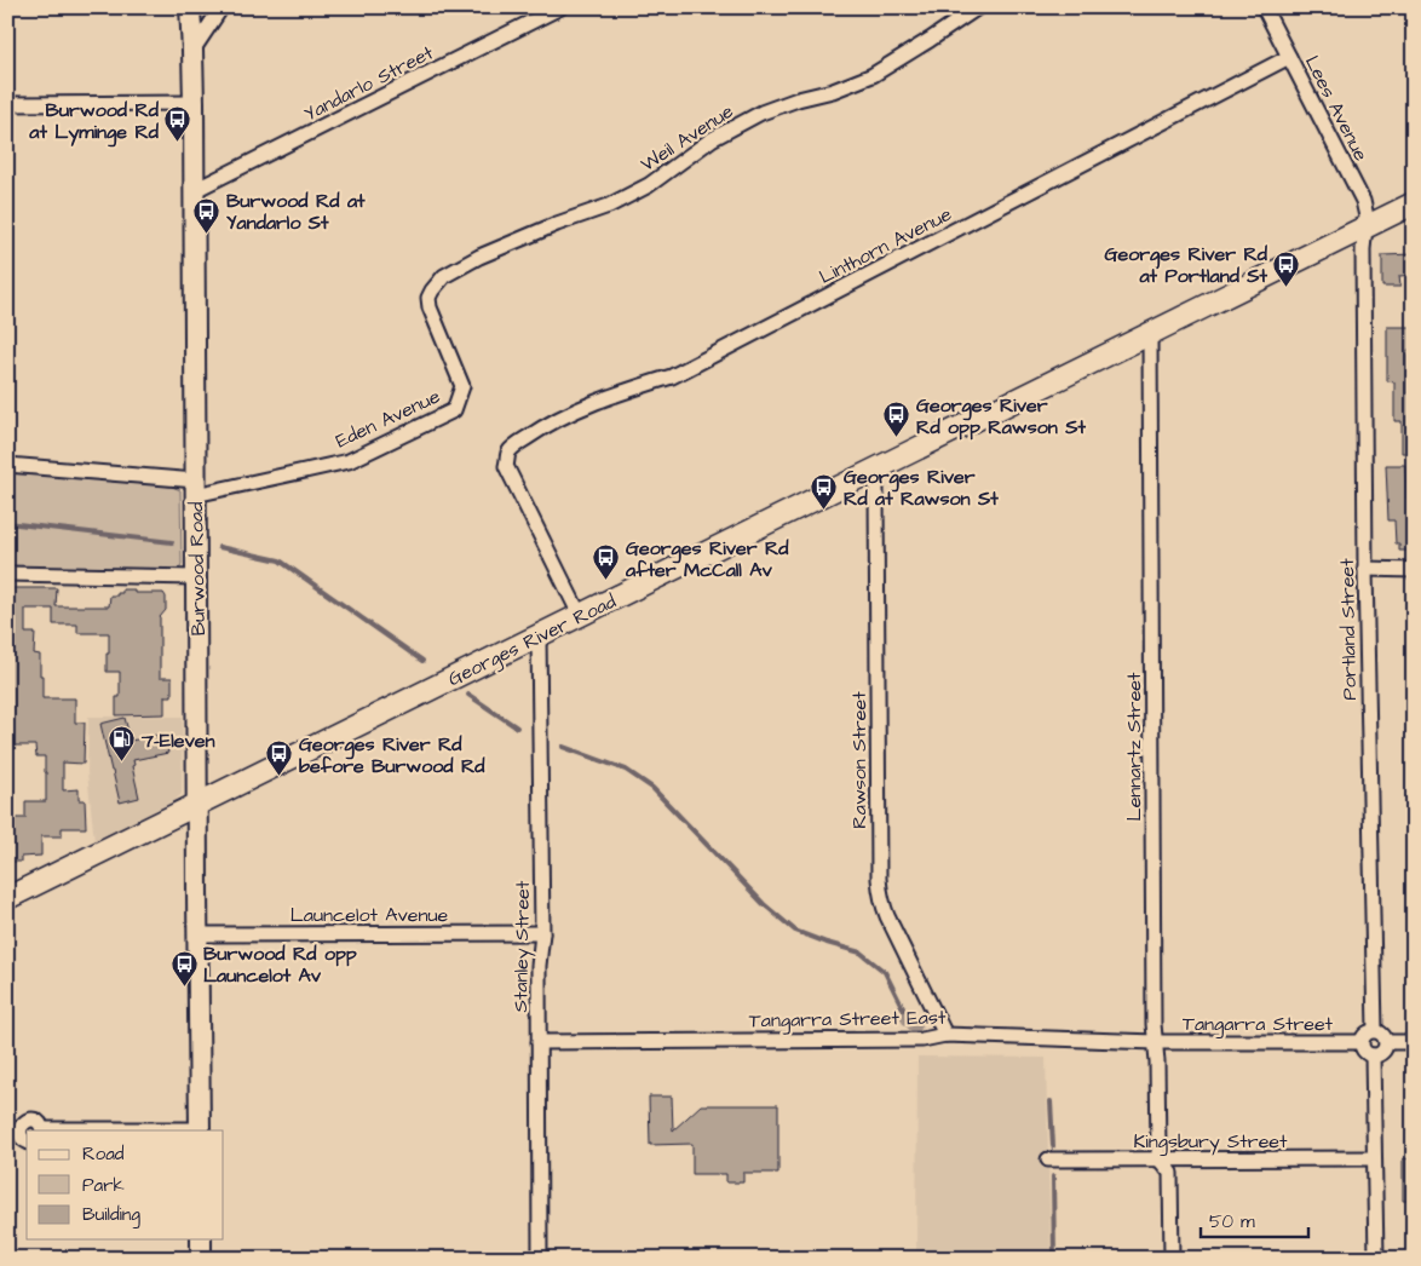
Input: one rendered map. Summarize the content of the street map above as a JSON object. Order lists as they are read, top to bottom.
{
  "streets": {
    "main road": ["Burwood Road", "Georges River Road"],
    "street": [
      "Yandarlo Street",
      "Lees Avenue",
      "Weil Avenue",
      "Linthorn Avenue",
      "Eden Avenue",
      "Portland Street",
      "Lennartz Street",
      "Rawson Street",
      "Launcelot Avenue",
      "Stanley Street",
      "Tangarra Street East",
      "Tangarra Street",
      "Kingsbury Street"
    ]
  },
  "crossings": [
    ["Yandarlo Street", "Burwood Road"],
    ["Lees Avenue", "Linthorn Avenue"],
    ["Lees Avenue", "Portland Street"],
    ["Lees Avenue", "Georges River Road"],
    ["Weil Avenue", "Eden Avenue"],
    ["Linthorn Avenue", "Georges River Road"],
    ["Eden Avenue", "Burwood Road"],
    ["Burwood Road", "Georges River Road"],
    ["Burwood Road", "Launcelot Avenue"],
    ["Portland Street", "Georges River Road"],
    ["Portland Street", "Tangarra Street"],
    ["Georges River Road", "Lennartz Street"],
    ["Georges River Road", "Rawson Street"],
    ["Georges River Road", "Stanley Street"],
    ["Lennartz Street", "Tangarra Street East"],
    ["Lennartz Street", "Tangarra Street"],
    ["Lennartz Street", "Kingsbury Street"],
    ["Rawson Street", "Tangarra Street East"],
    ["Launcelot Avenue", "Stanley Street"],
    ["Stanley Street", "Tangarra Street East"],
    ["Tangarra Street East", "Tangarra Street"]
  ],
  "places": {
    "bus stop": [
      "Burwood Rd at Lyminge Rd",
      "Burwood Rd at Yandarlo St",
      "Georges River Rd at Portland St",
      "Georges River Rd opp Rawson St",
      "Georges River Rd at Rawson St",
      "Georges River Rd after McCall Av",
      "Georges River Rd before Burwood Rd",
      "Burwood Rd opp Launcelot Av"
    ],
    "fuel station": ["7-Eleven"]
  },
  "legend": ["Road", "Park", "Building"],
  "scale_bar": "50 m"
}
